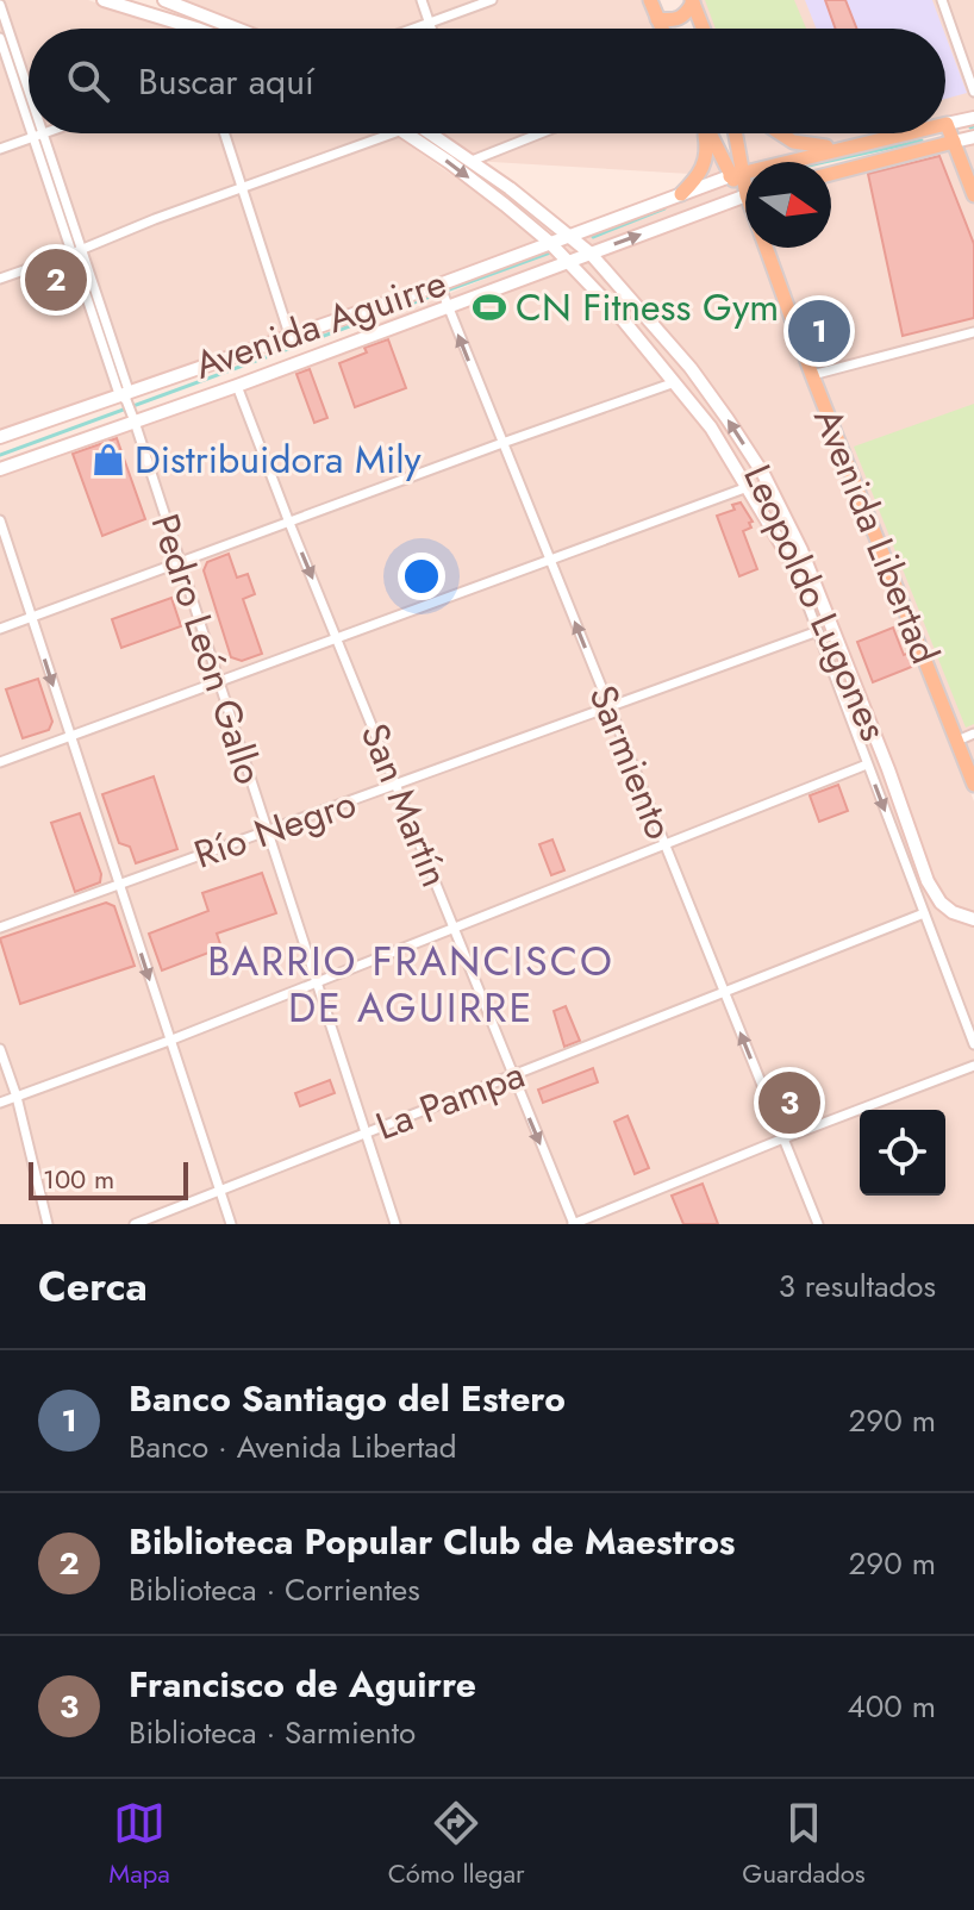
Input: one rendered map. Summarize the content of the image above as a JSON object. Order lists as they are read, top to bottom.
{
  "streets": {
    "main road": ["Avenida Aguirre", "Avenida Libertad", "Leopoldo Lugones"],
    "street": [
      "Pedro León Gallo",
      "Sarmiento",
      "San Martín",
      "Río Negro",
      "La Pampa"
    ]
  },
  "crossings": [
    ["Avenida Aguirre", "Avenida Libertad"],
    ["Avenida Aguirre", "Leopoldo Lugones"],
    ["Avenida Aguirre", "Pedro León Gallo"],
    ["Avenida Aguirre", "Sarmiento"],
    ["Pedro León Gallo", "Río Negro"],
    ["Pedro León Gallo", "La Pampa"],
    ["Sarmiento", "Río Negro"],
    ["Sarmiento", "La Pampa"],
    ["San Martín", "Río Negro"],
    ["San Martín", "La Pampa"]
  ],
  "one_way": ["Sarmiento"],
  "districts": ["BARRIO FRANCISCO DE AGUIRRE"],
  "places": {
    "sports": ["CN Fitness Gym"],
    "shop": ["Distribuidora Mily"]
  },
  "scale_bar": "100 m",
  "north": "right",
  "page": {
    "search": "Buscar aquí",
    "pins": ["2", "1", "3"],
    "scale": "100 m",
    "heading": ["Cerca", "3 resultados"],
    "list": [
      {
        "mark": "1",
        "name": "Banco Santiago del Estero",
        "note": "Banco · Avenida Libertad",
        "value": "290 m"
      },
      {
        "mark": "2",
        "name": "Biblioteca Popular Club de Maestros",
        "note": "Biblioteca · Corrientes",
        "value": "290 m"
      },
      {
        "mark": "3",
        "name": "Francisco de Aguirre",
        "note": "Biblioteca · Sarmiento",
        "value": "400 m"
      }
    ],
    "nav": ["Mapa", "Cómo llegar", "Guardados"]
  }
}
